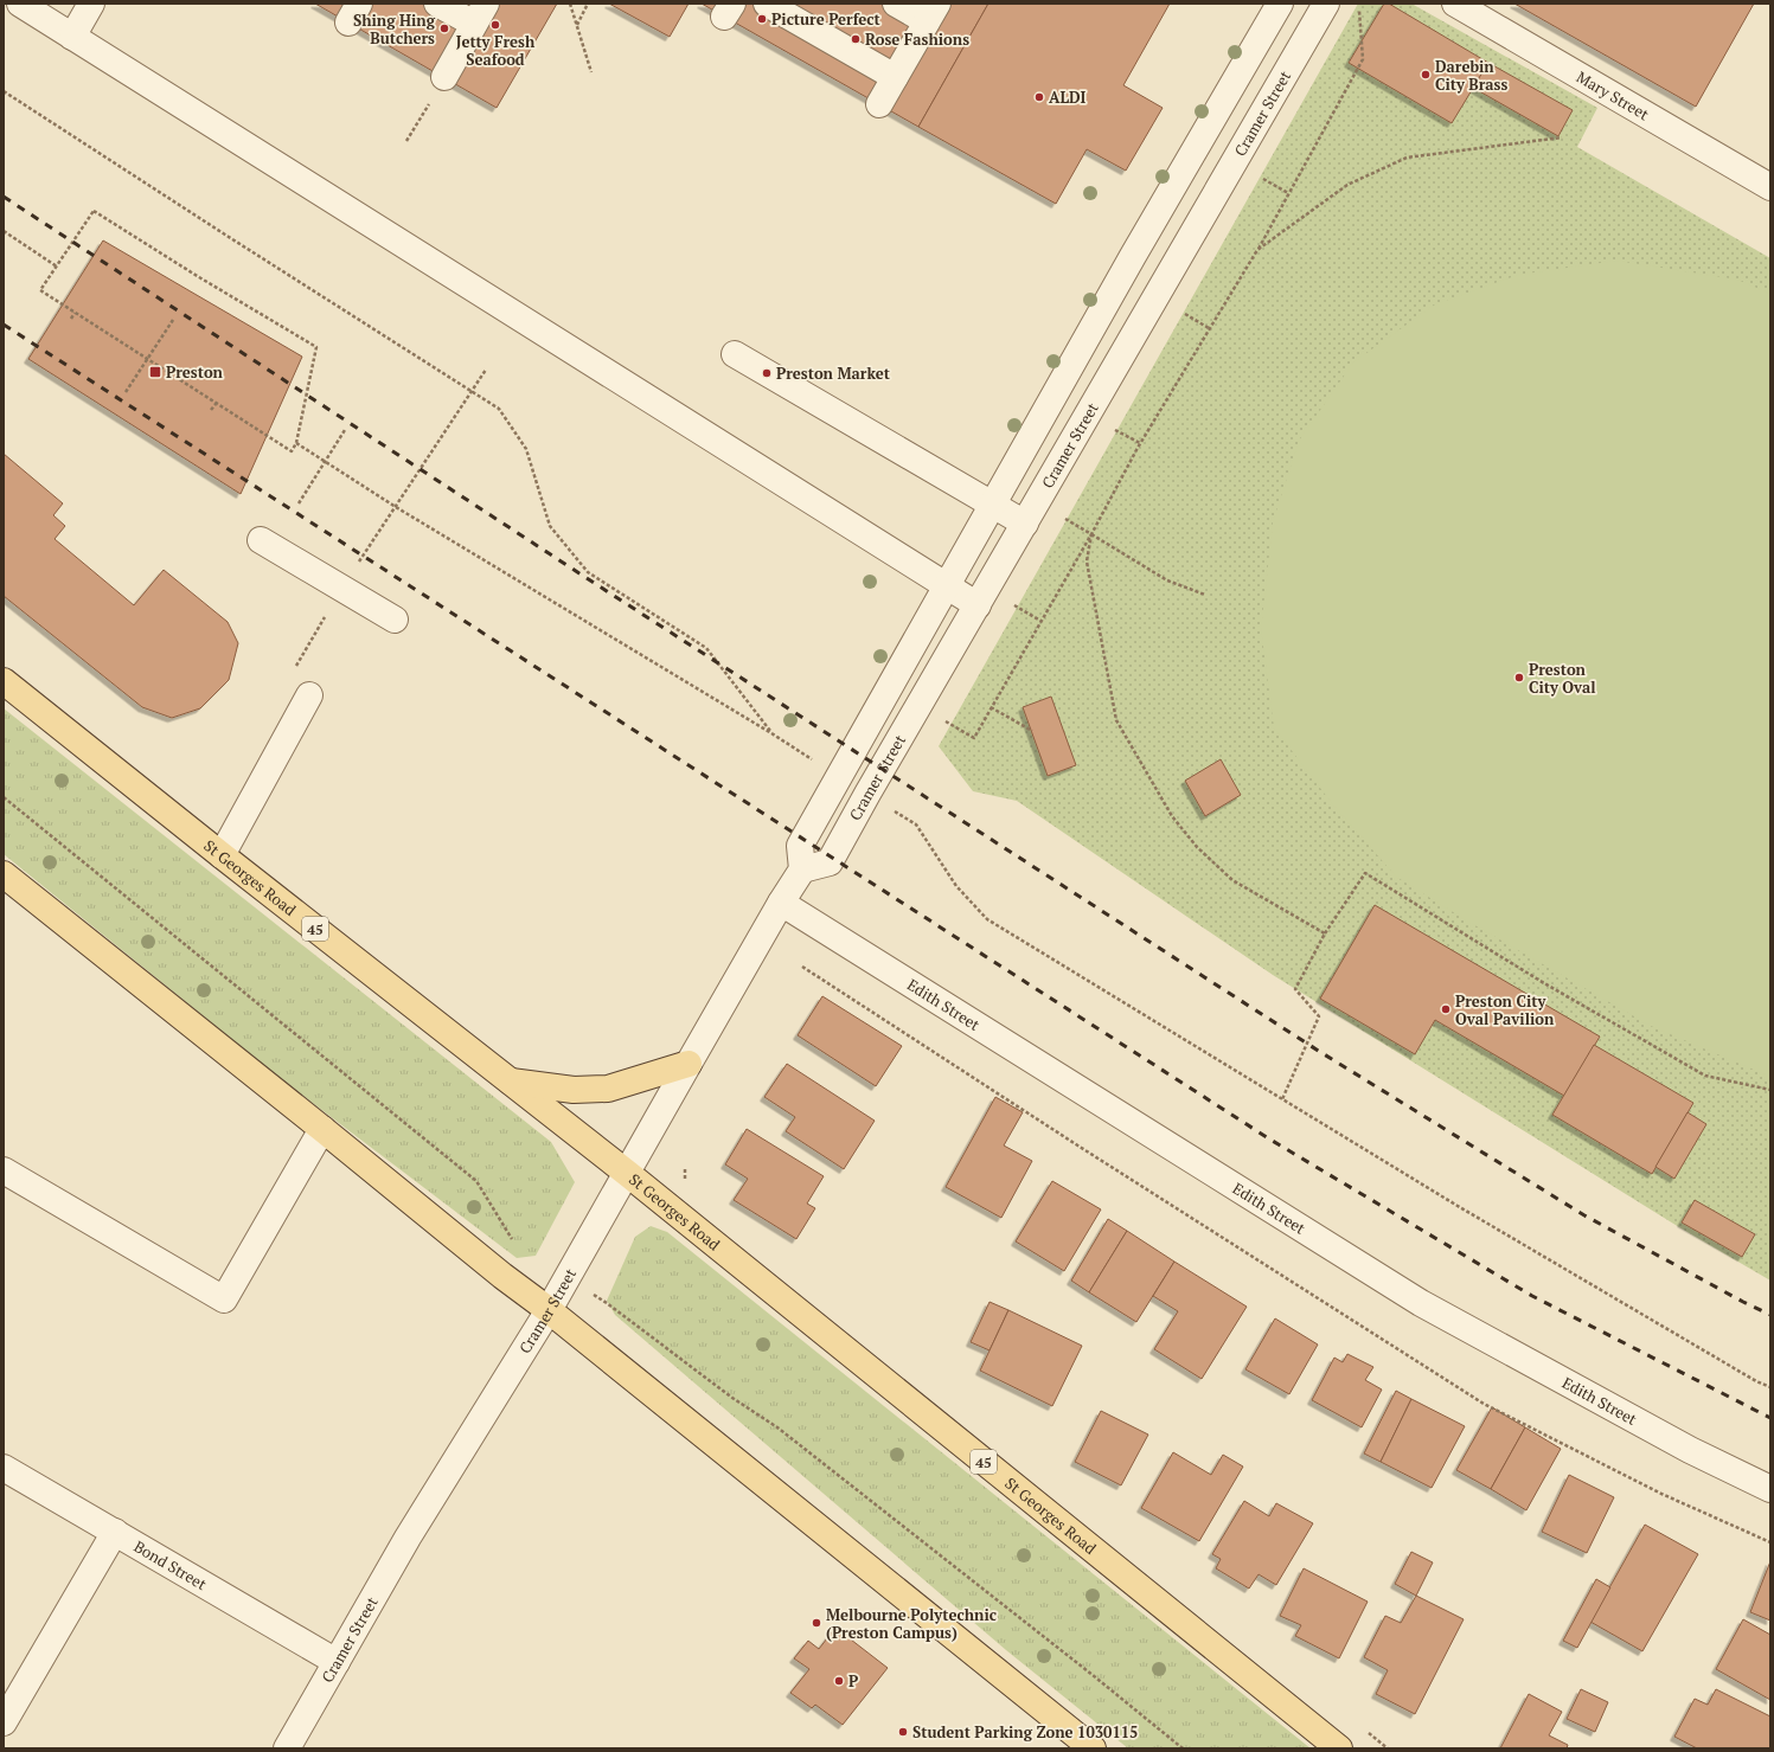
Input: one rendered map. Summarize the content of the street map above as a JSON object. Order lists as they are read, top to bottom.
{
  "streets": {
    "main road": ["St Georges Road", "45"],
    "street": [
      "Mary Street",
      "Cramer Street",
      "Edith Street",
      "Bond Street"
    ]
  },
  "crossings": [
    ["Cramer Street", "St Georges Road"],
    ["Cramer Street", "Edith Street"],
    ["Cramer Street", "Bond Street"]
  ],
  "places": {
    "other": [
      "Picture Perfect",
      "Jetty Fresh Seafood",
      "Shing Hing Butchers",
      "Rose Fashions",
      "Darebin City Brass",
      "ALDI",
      "Preston Market",
      "Preston City Oval",
      "Preston City Oval Pavilion",
      "Melbourne Polytechnic (Preston Campus)",
      "P",
      "Student Parking Zone 1030115"
    ],
    "transit": ["Preston"]
  }
}
